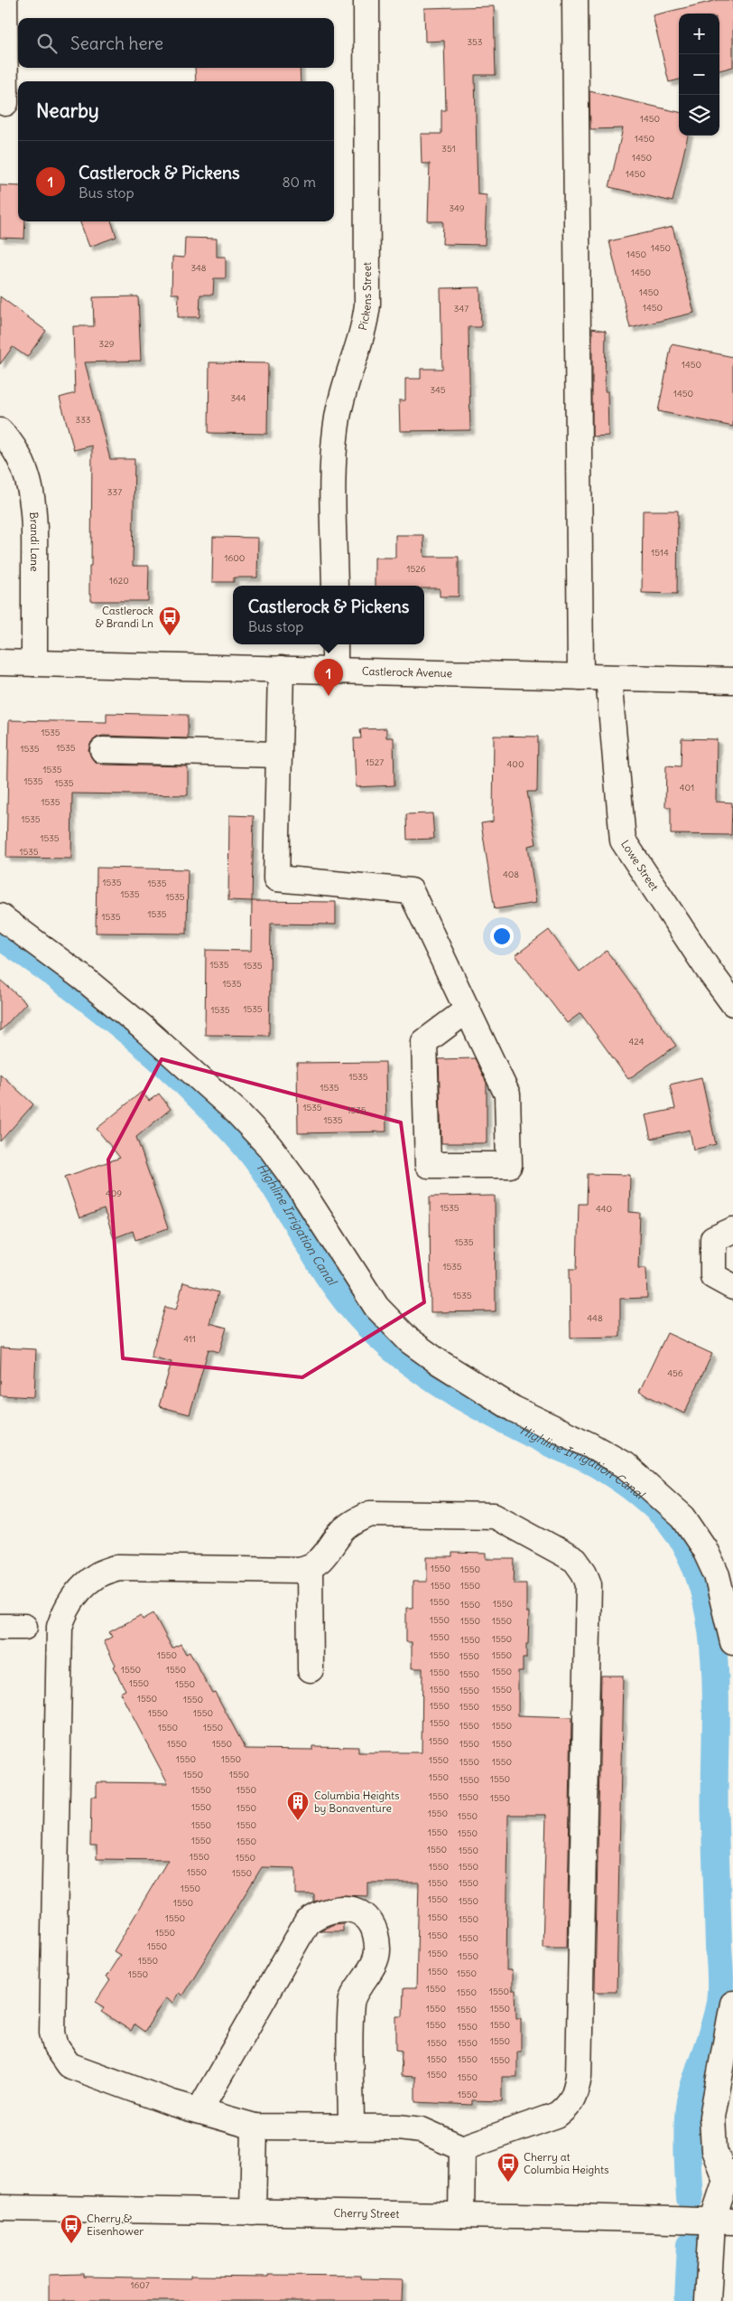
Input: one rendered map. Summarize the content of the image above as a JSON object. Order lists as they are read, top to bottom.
{
  "streets": {
    "street": [
      "Pickens Street",
      "Brandi Lane",
      "Castlerock Avenue",
      "Lowe Street",
      "Cherry Street"
    ]
  },
  "crossings": [
    ["Brandi Lane", "Castlerock Avenue"],
    ["Castlerock Avenue", "Lowe Street"]
  ],
  "water": ["Highline Irrigation Canal"],
  "places": {
    "bus stop": ["Castlerock & Brandi Ln", "Cherry at Columbia Heights", "Cherry & Eisenhower"],
    "building": ["Columbia Heights by Bonaventure"]
  },
  "house_numbers": [
    "353",
    "1450",
    "1450",
    "351",
    "1450",
    "1450",
    "349",
    "1450",
    "1450",
    "348",
    "1450",
    "1450",
    "1450",
    "347",
    "329",
    "1450",
    "345",
    "1450",
    "344",
    "333",
    "337",
    "1514",
    "1600",
    "1526",
    "1620",
    "1535",
    "1535",
    "1535",
    "1527",
    "400",
    "1535",
    "1535",
    "1535",
    "401",
    "1535",
    "1535",
    "1535",
    "1535",
    "408",
    "1535",
    "1535",
    "1535",
    "1535",
    "1535",
    "1535",
    "1535",
    "1535",
    "1535",
    "1535",
    "1535",
    "424",
    "1535",
    "1535",
    "1535",
    "1535",
    "1535",
    "409",
    "1535",
    "440",
    "1535",
    "1535",
    "1535",
    "448",
    "411",
    "456",
    "1550",
    "1550",
    "1550",
    "1550",
    "1550",
    "1550",
    "1550",
    "1550",
    "1550",
    "1550",
    "1550",
    "1550",
    "1550",
    "1550",
    "1550",
    "1550",
    "1550",
    "1550",
    "1550",
    "1550",
    "1550",
    "1550",
    "1550",
    "1550",
    "1550",
    "1550",
    "1550",
    "1550",
    "1550",
    "1550",
    "1550",
    "1550",
    "1550",
    "1550",
    "1550",
    "1550",
    "1550",
    "1550",
    "1550",
    "1550",
    "1550",
    "1550",
    "1550",
    "1550",
    "1550",
    "1550",
    "1550",
    "1550",
    "1550",
    "1550",
    "1550",
    "1550",
    "1550",
    "1550",
    "1550",
    "1550",
    "1550",
    "1550",
    "1550",
    "1550",
    "1550",
    "1550",
    "1550",
    "1550",
    "1550",
    "1550",
    "1550",
    "1550",
    "1550",
    "1550",
    "1550",
    "1550",
    "1550",
    "1550",
    "1550",
    "1550",
    "1550",
    "1550",
    "1550",
    "1550",
    "1550",
    "1550",
    "1550",
    "1550",
    "1550",
    "1550",
    "1550",
    "1550",
    "1550",
    "1550",
    "1550",
    "1550",
    "1550",
    "1550",
    "1550",
    "1550",
    "1550",
    "1550",
    "1550",
    "1550",
    "1550",
    "1550",
    "1550",
    "1550",
    "1550",
    "1550",
    "1550",
    "1550",
    "1550",
    "1550",
    "1550",
    "1550",
    "1550",
    "1550",
    "1607"
  ],
  "page": {
    "map_buttons": ["+", "−"],
    "search": "Search here",
    "heading": "Nearby",
    "list": [
      {
        "mark": "1",
        "name": "Castlerock & Pickens",
        "note": "Bus stop",
        "value": "80 m"
      }
    ],
    "popup": ["Castlerock & Pickens", "Bus stop"],
    "pins": "1"
  }
}
